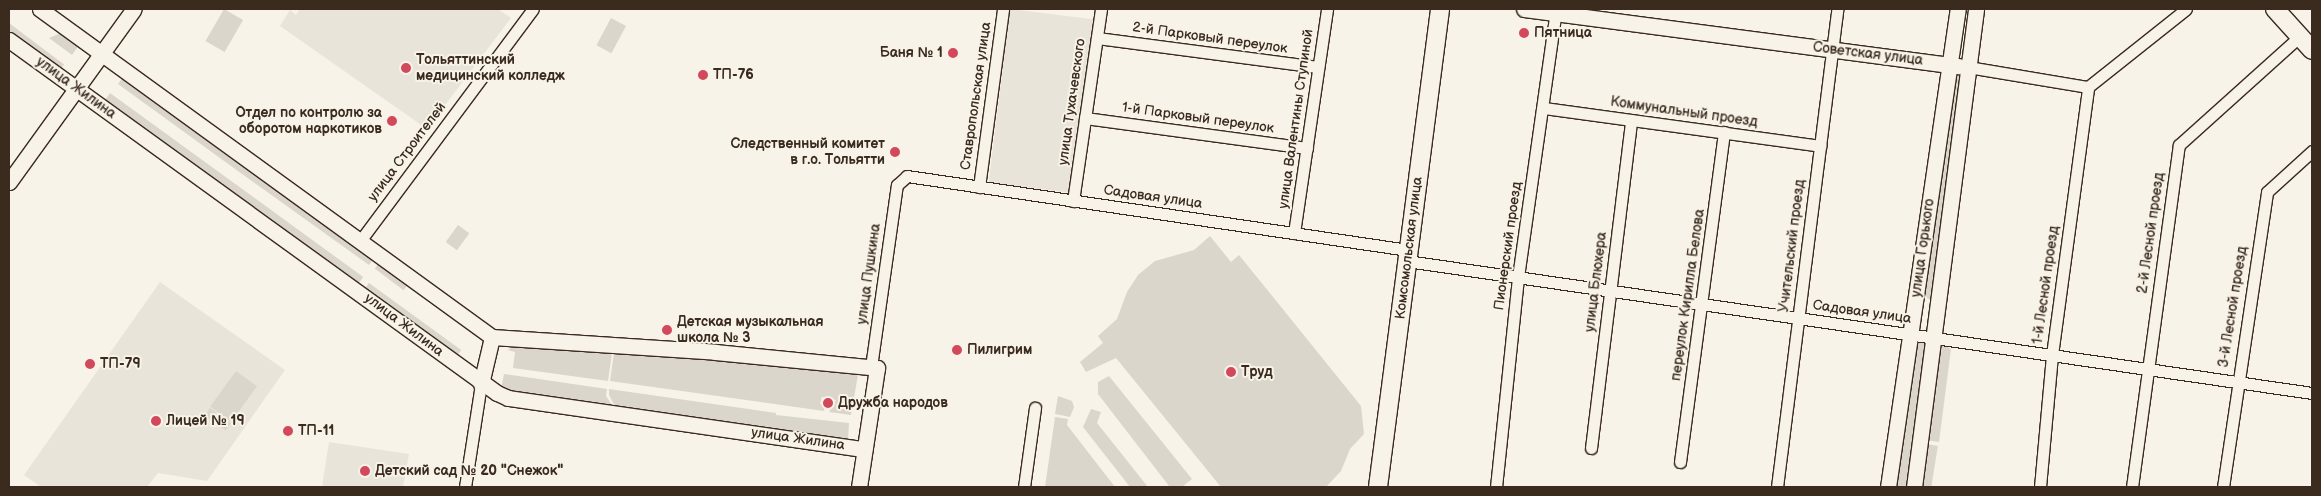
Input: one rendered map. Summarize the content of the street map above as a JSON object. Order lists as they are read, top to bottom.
{
  "streets": {
    "main road": [
      "Советская улица",
      "улица Жилина",
      "Комсомольская улица",
      "улица Горького"
    ],
    "street": [
      "2-й Парковый переулок",
      "Ставропольская улица",
      "улица Тухачевского",
      "Коммунальный проезд",
      "1-й Парковый переулок",
      "улица Валентины Ступиной",
      "улица Строителей",
      "Садовая улица",
      "2-й Лесной проезд",
      "Пионерский проезд",
      "Учительский проезд",
      "улица Пушкина",
      "улица Блюхера",
      "1-й Лесной проезд",
      "переулок Кирилла Белова",
      "3-й Лесной проезд"
    ]
  },
  "crossings": [
    ["2-й Парковый переулок", "улица Тухачевского"],
    ["2-й Парковый переулок", "улица Валентины Ступиной"],
    ["Советская улица", "Пионерский проезд"],
    ["Советская улица", "Учительский проезд"],
    ["Советская улица", "улица Горького"],
    ["Советская улица", "1-й Лесной проезд"],
    ["Ставропольская улица", "Садовая улица"],
    ["улица Тухачевского", "1-й Парковый переулок"],
    ["улица Тухачевского", "Садовая улица"],
    ["Коммунальный проезд", "Пионерский проезд"],
    ["Коммунальный проезд", "Учительский проезд"],
    ["Коммунальный проезд", "улица Блюхера"],
    ["Коммунальный проезд", "переулок Кирилла Белова"],
    ["1-й Парковый переулок", "улица Валентины Ступиной"],
    ["улица Валентины Ступиной", "Садовая улица"],
    ["Садовая улица", "2-й Лесной проезд"],
    ["Садовая улица", "Пионерский проезд"],
    ["Садовая улица", "Учительский проезд"],
    ["Садовая улица", "Комсомольская улица"],
    ["Садовая улица", "улица Горького"],
    ["Садовая улица", "улица Пушкина"],
    ["Садовая улица", "улица Блюхера"],
    ["Садовая улица", "1-й Лесной проезд"],
    ["Садовая улица", "переулок Кирилла Белова"],
    ["Садовая улица", "3-й Лесной проезд"]
  ],
  "places": [
    "Пятница",
    "Баня № 1",
    "Тольяттинский медицинский колледж",
    "ТП-76",
    "Отдел по контролю за оборотом наркотиков",
    "Следственный комитет в г.о. Тольятти",
    "Детская музыкальная школа № 3",
    "Пилигрим",
    "ТП-79",
    "Труд",
    "Дружба народов",
    "Лицей № 19",
    "ТП-11",
    "Детский сад № 20 \"Снежок\""
  ]
}
